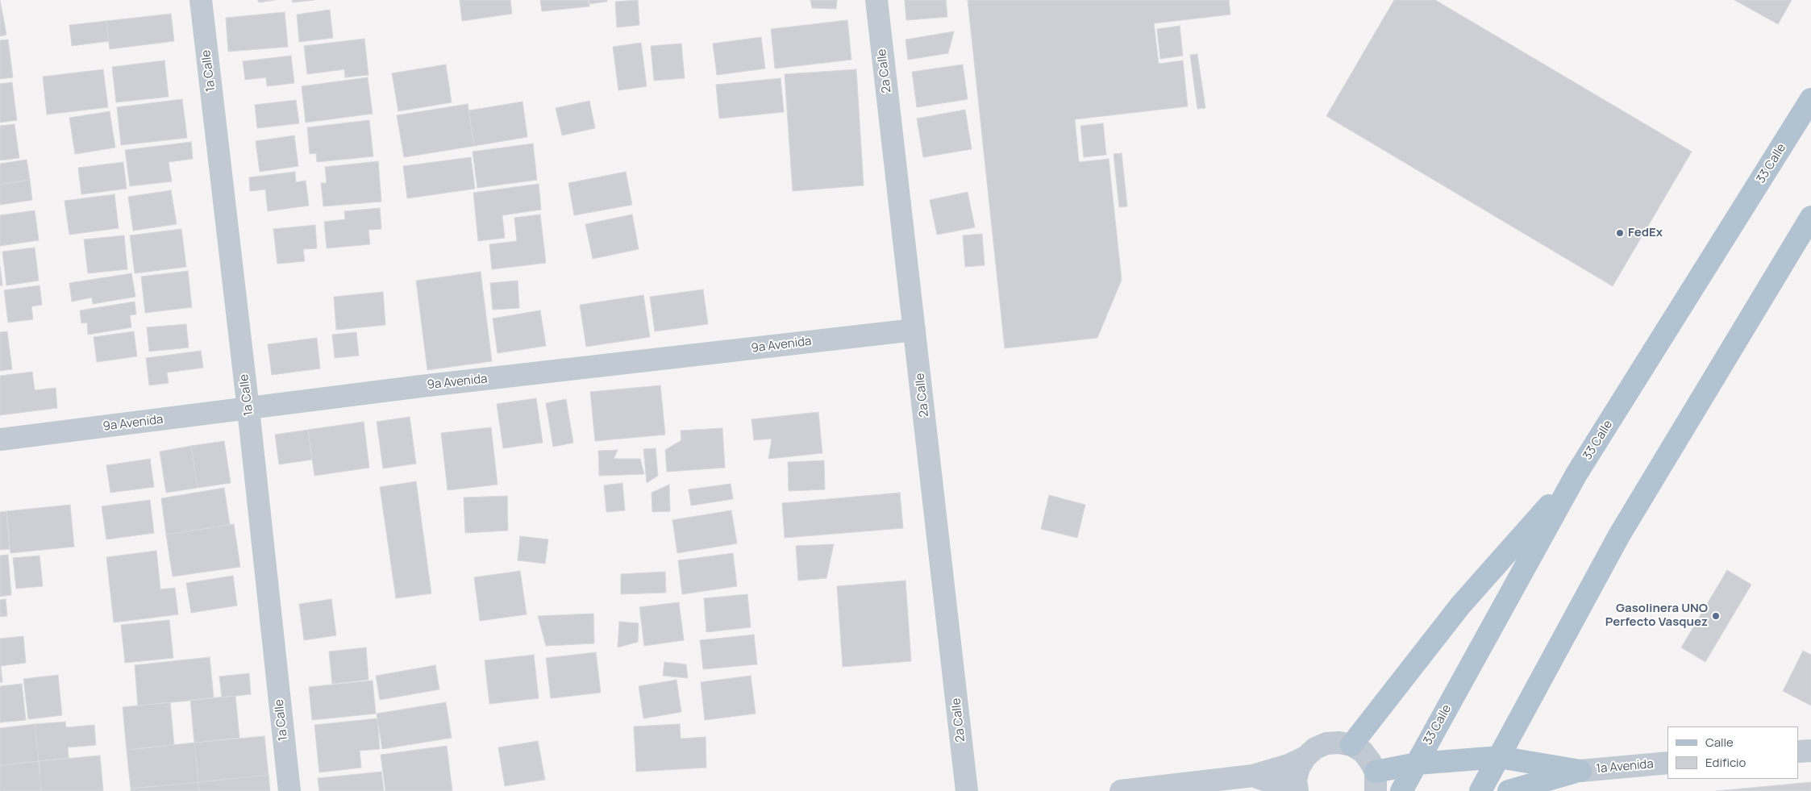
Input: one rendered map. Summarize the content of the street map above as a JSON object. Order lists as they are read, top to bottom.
{
  "streets": {
    "main road": ["33 Calle"],
    "street": [
      "1a Calle",
      "2a Calle",
      "9a Avenida",
      "1a Avenida"
    ]
  },
  "crossings": [
    ["1a Calle", "9a Avenida"],
    ["2a Calle", "9a Avenida"]
  ],
  "places": ["FedEx", "Gasolinera UNO Perfecto Vasquez"],
  "legend": ["Calle", "Edificio"]
}
